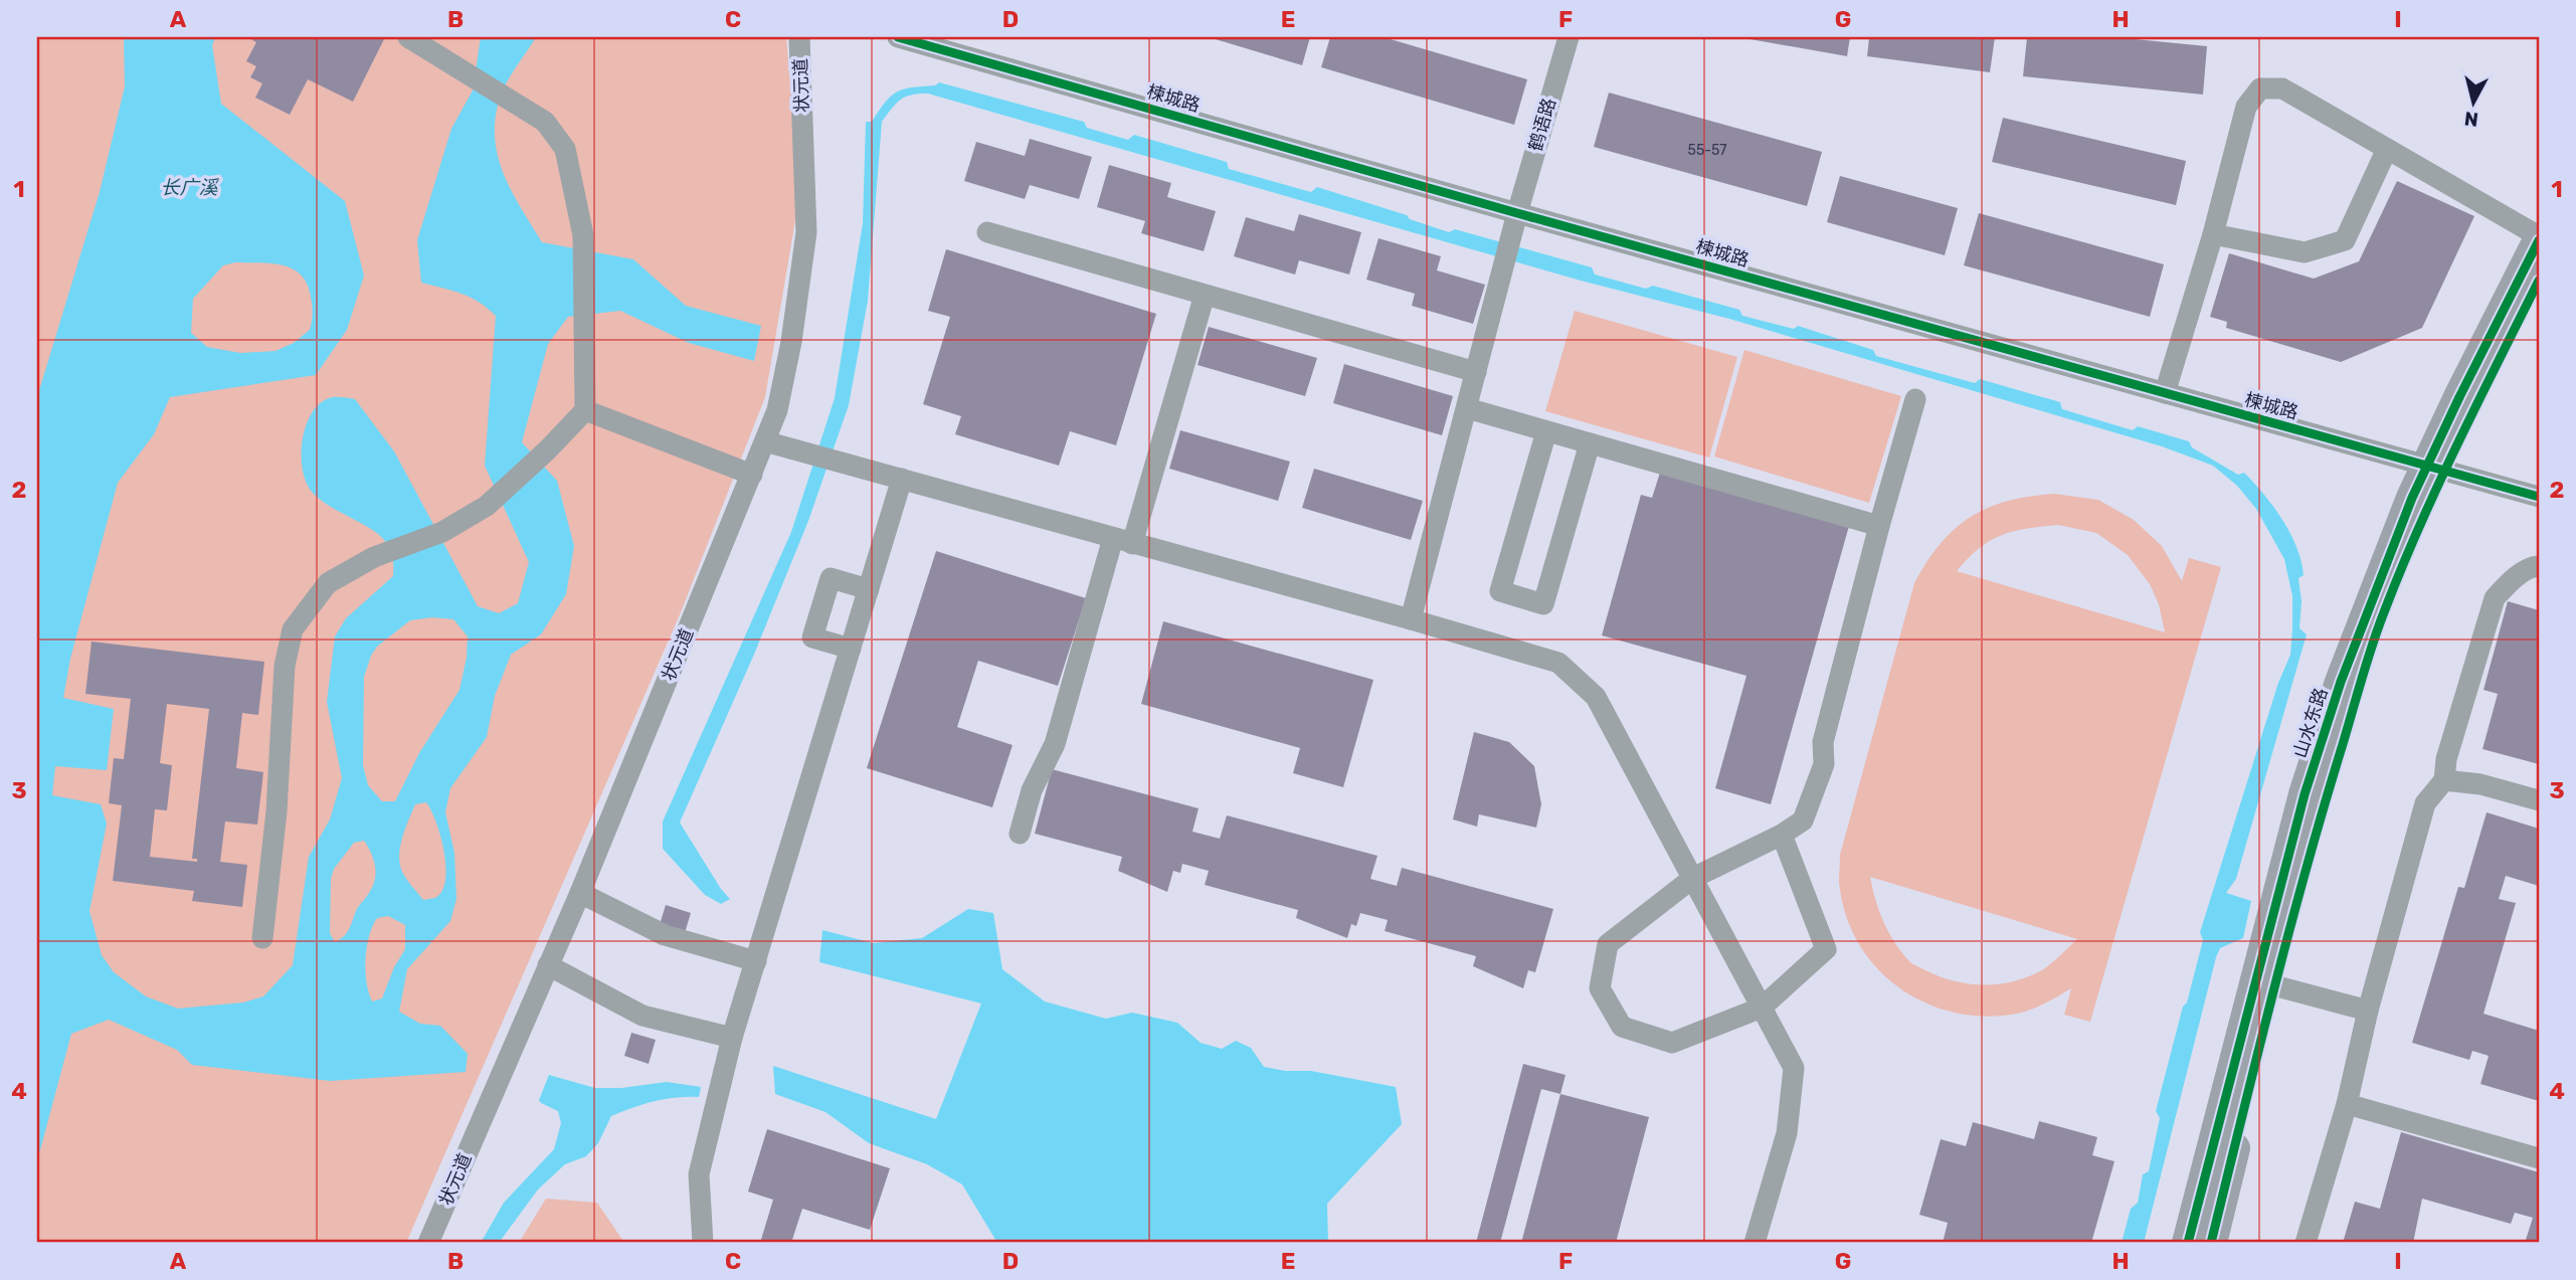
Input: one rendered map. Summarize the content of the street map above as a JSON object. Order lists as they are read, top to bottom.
{
  "streets": {
    "highway": ["山水东路"],
    "street": ["状元道", "楝城路", "鹤语路"]
  },
  "crossings": [
    ["楝城路", "鹤语路"],
    ["楝城路", "山水东路"]
  ],
  "water": ["长广溪"],
  "house_numbers": ["55-57"],
  "north": "bottom",
  "grid": {
    "columns": [
      "A",
      "B",
      "C",
      "D",
      "E",
      "F",
      "G",
      "H",
      "I"
    ],
    "rows": [
      "1",
      "2",
      "3",
      "4"
    ]
  }
}
